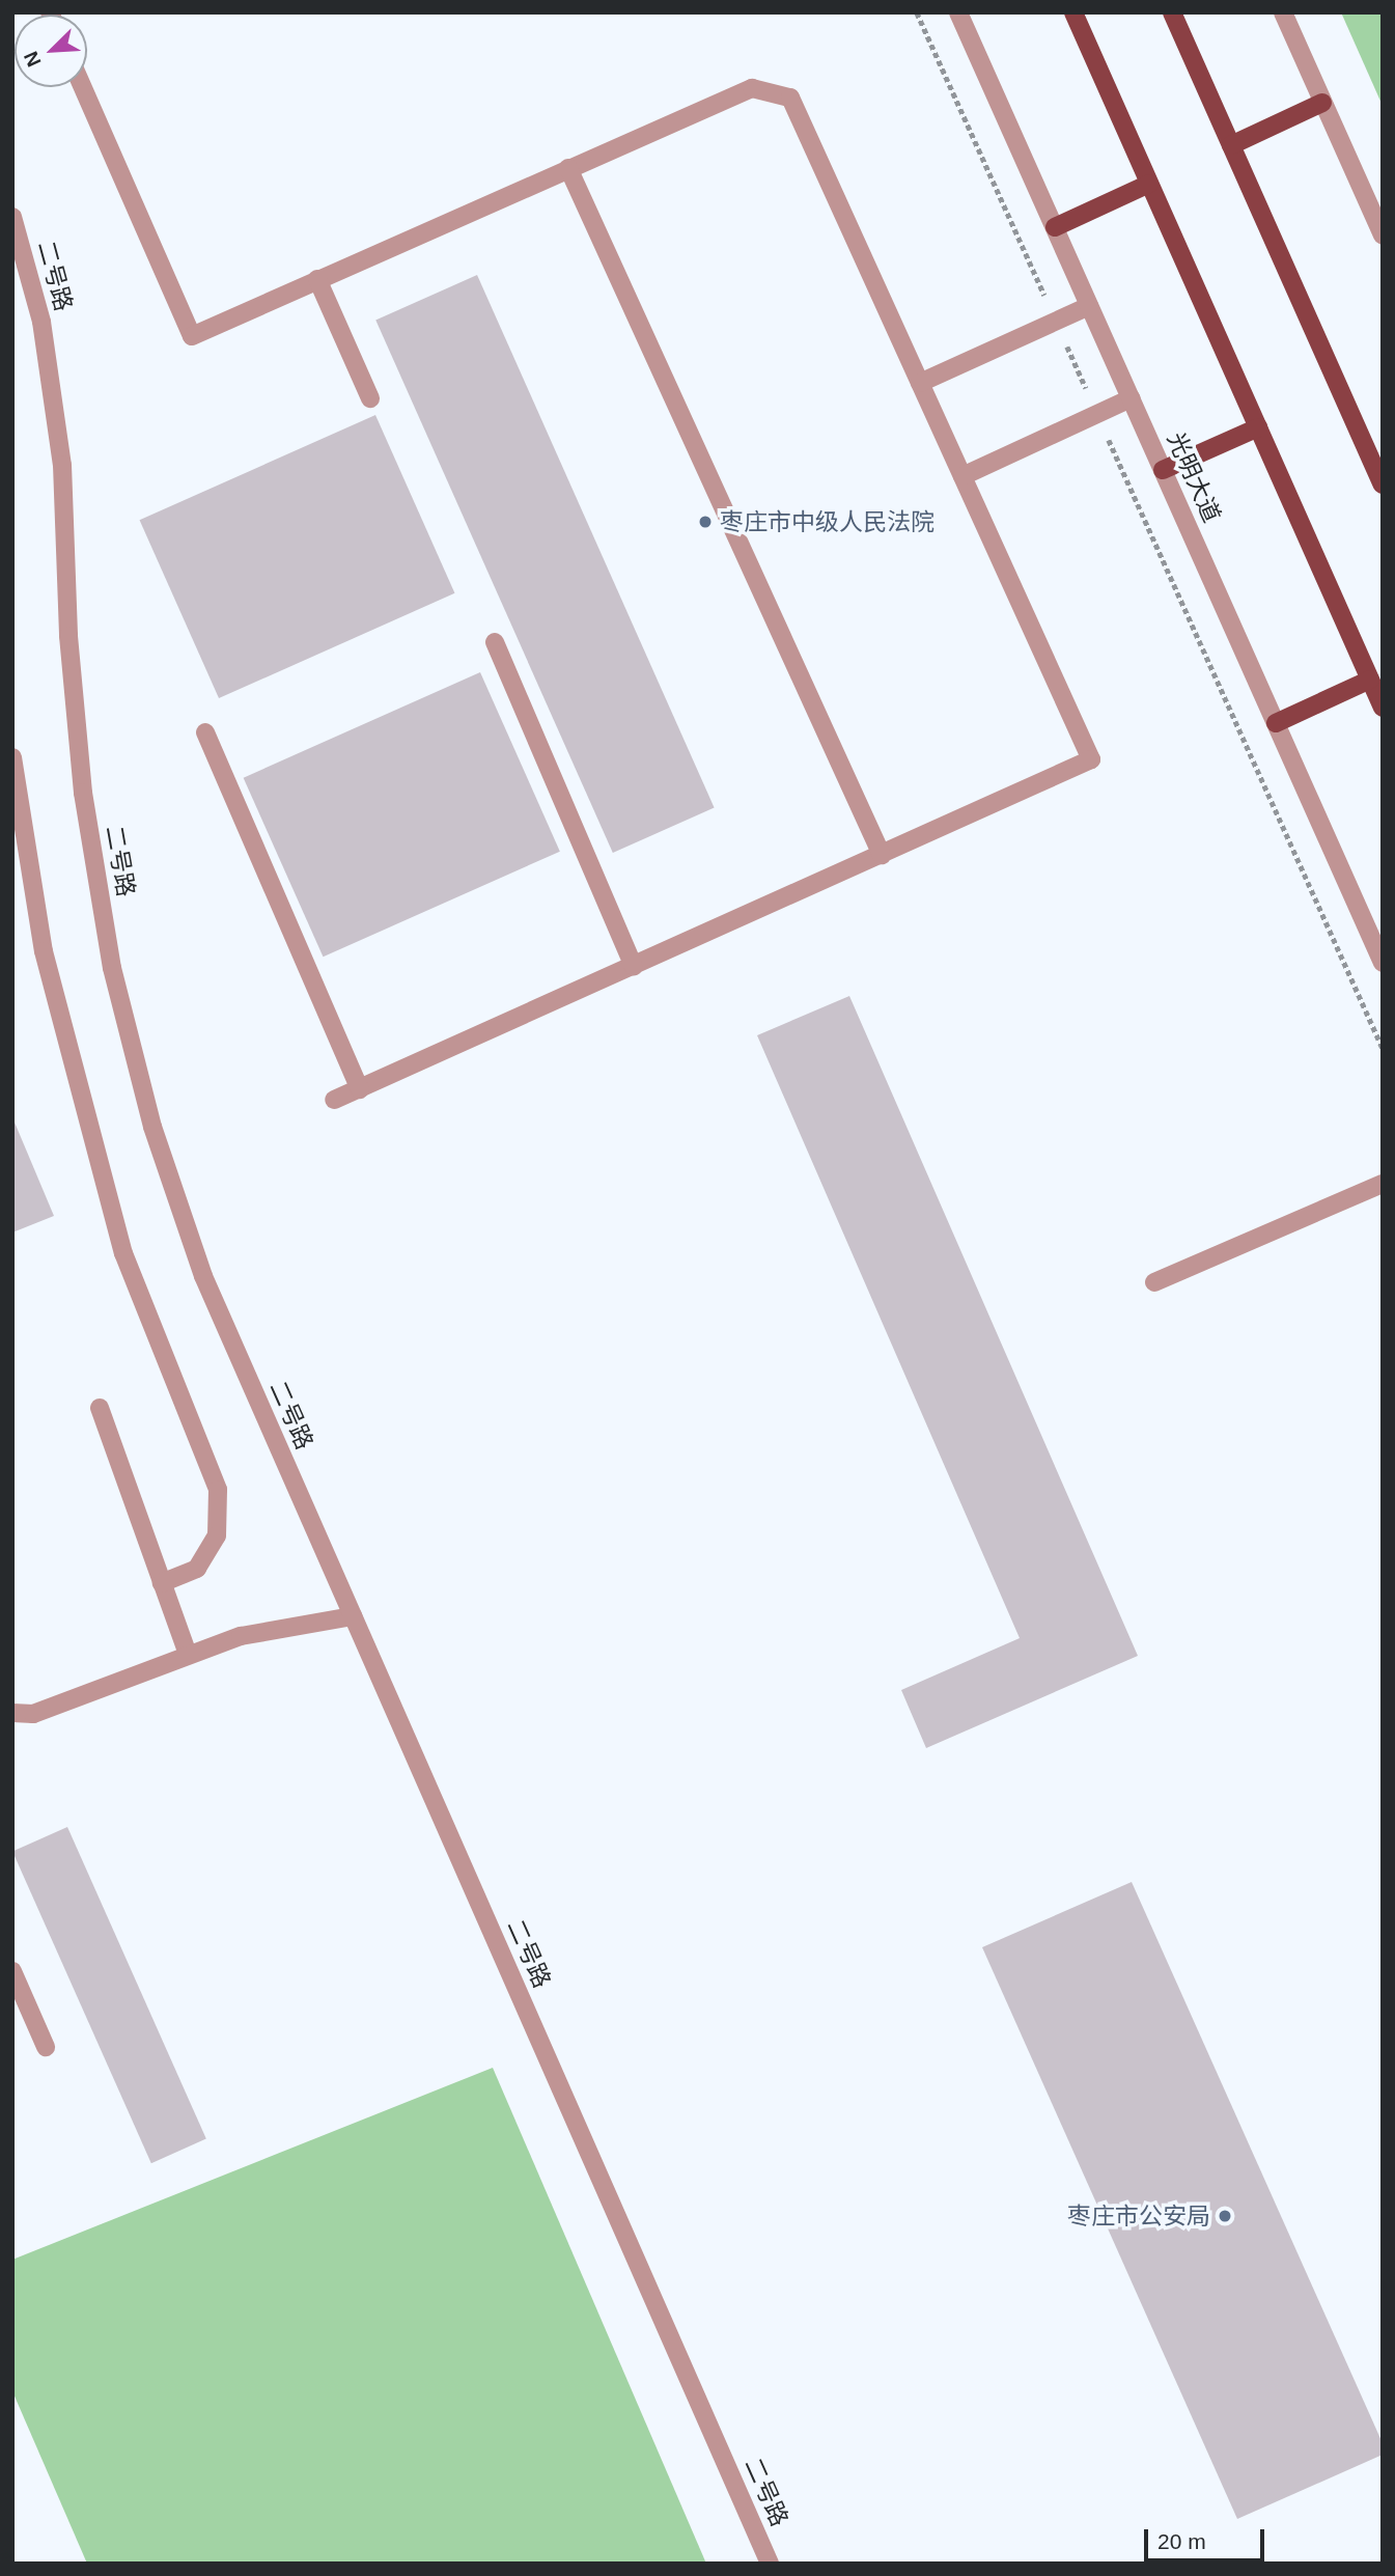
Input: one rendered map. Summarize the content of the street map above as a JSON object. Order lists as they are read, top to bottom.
{
  "streets": {
    "street": ["二号路", "光明大道"]
  },
  "places": ["枣庄市中级人民法院", "枣庄市公安局"],
  "scale_bar": "20 m",
  "north": "bottom left"
}
